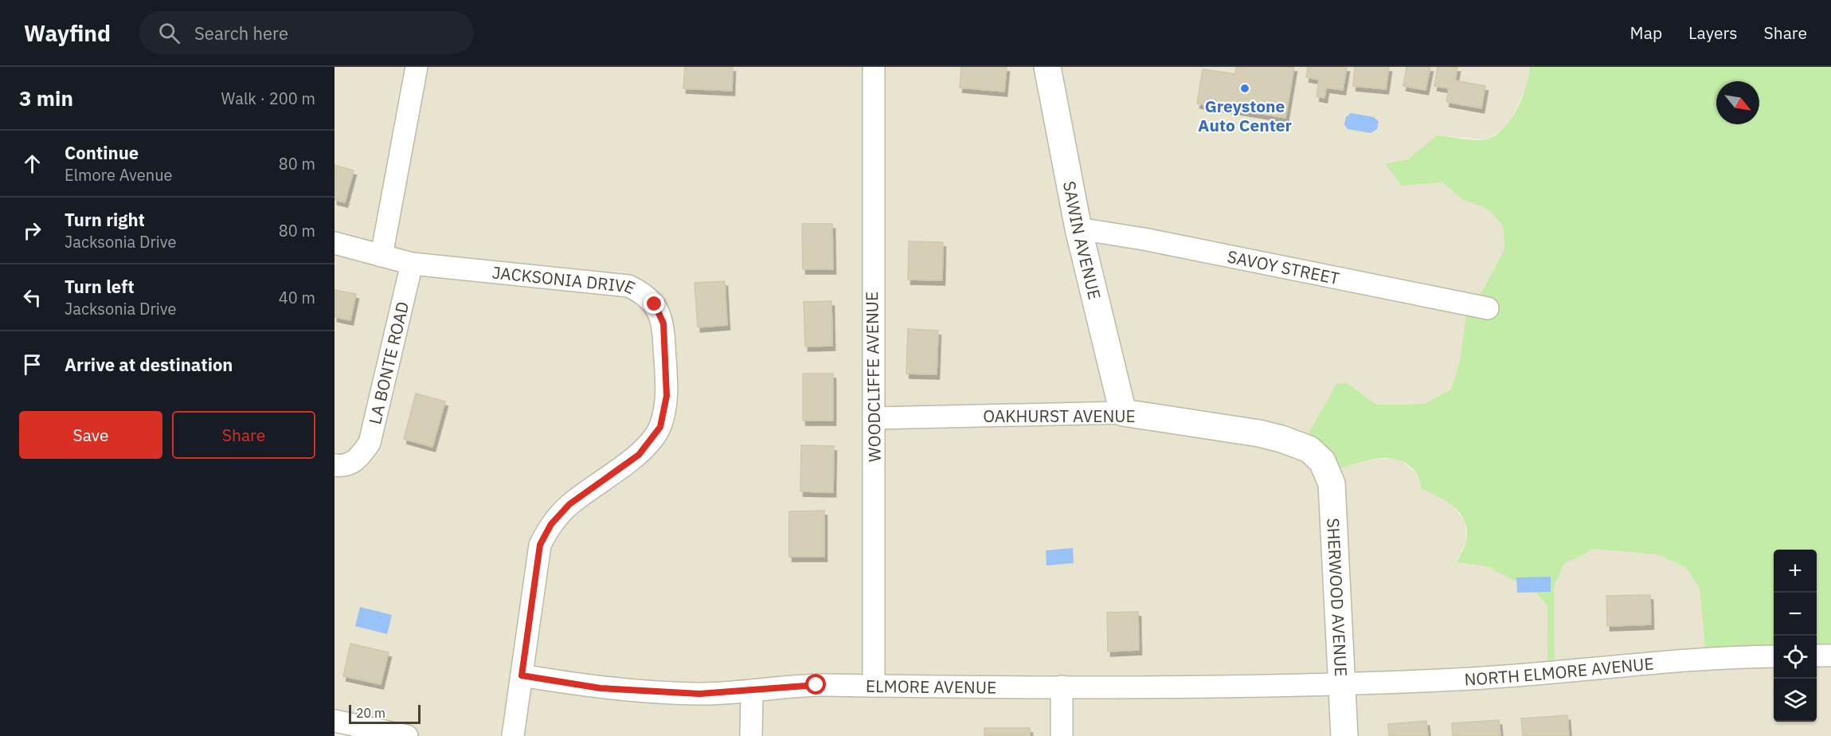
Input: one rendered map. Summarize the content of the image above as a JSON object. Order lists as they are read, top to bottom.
{
  "streets": {
    "street": [
      "SAWIN AVENUE",
      "SAVOY STREET",
      "JACKSONIA DRIVE",
      "LA BONTE ROAD",
      "WOODCLIFFE AVENUE",
      "OAKHURST AVENUE",
      "SHERWOOD AVENUE",
      "NORTH ELMORE AVENUE",
      "ELMORE AVENUE"
    ]
  },
  "crossings": [
    ["SAWIN AVENUE", "SAVOY STREET"],
    ["SAWIN AVENUE", "OAKHURST AVENUE"],
    ["JACKSONIA DRIVE", "LA BONTE ROAD"],
    ["JACKSONIA DRIVE", "ELMORE AVENUE"],
    ["WOODCLIFFE AVENUE", "OAKHURST AVENUE"],
    ["WOODCLIFFE AVENUE", "ELMORE AVENUE"],
    ["OAKHURST AVENUE", "SHERWOOD AVENUE"],
    ["SHERWOOD AVENUE", "NORTH ELMORE AVENUE"],
    ["SHERWOOD AVENUE", "ELMORE AVENUE"],
    ["NORTH ELMORE AVENUE", "ELMORE AVENUE"]
  ],
  "places": ["Greystone Auto Center"],
  "scale_bar": "20 m",
  "north": "bottom right",
  "page": {
    "header": "Wayfind",
    "search": "Search here",
    "nav": ["Map", "Layers", "Share"],
    "heading": ["3 min", "Walk · 200 m"],
    "list": [
      ["Continue", "Elmore Avenue", "80 m"],
      ["Turn right", "Jacksonia Drive", "80 m"],
      ["Turn left", "Jacksonia Drive", "40 m"],
      "Arrive at destination"
    ],
    "buttons": ["Save", "Share"],
    "map_buttons": ["+", "−"],
    "scale": "20 m"
  }
}
